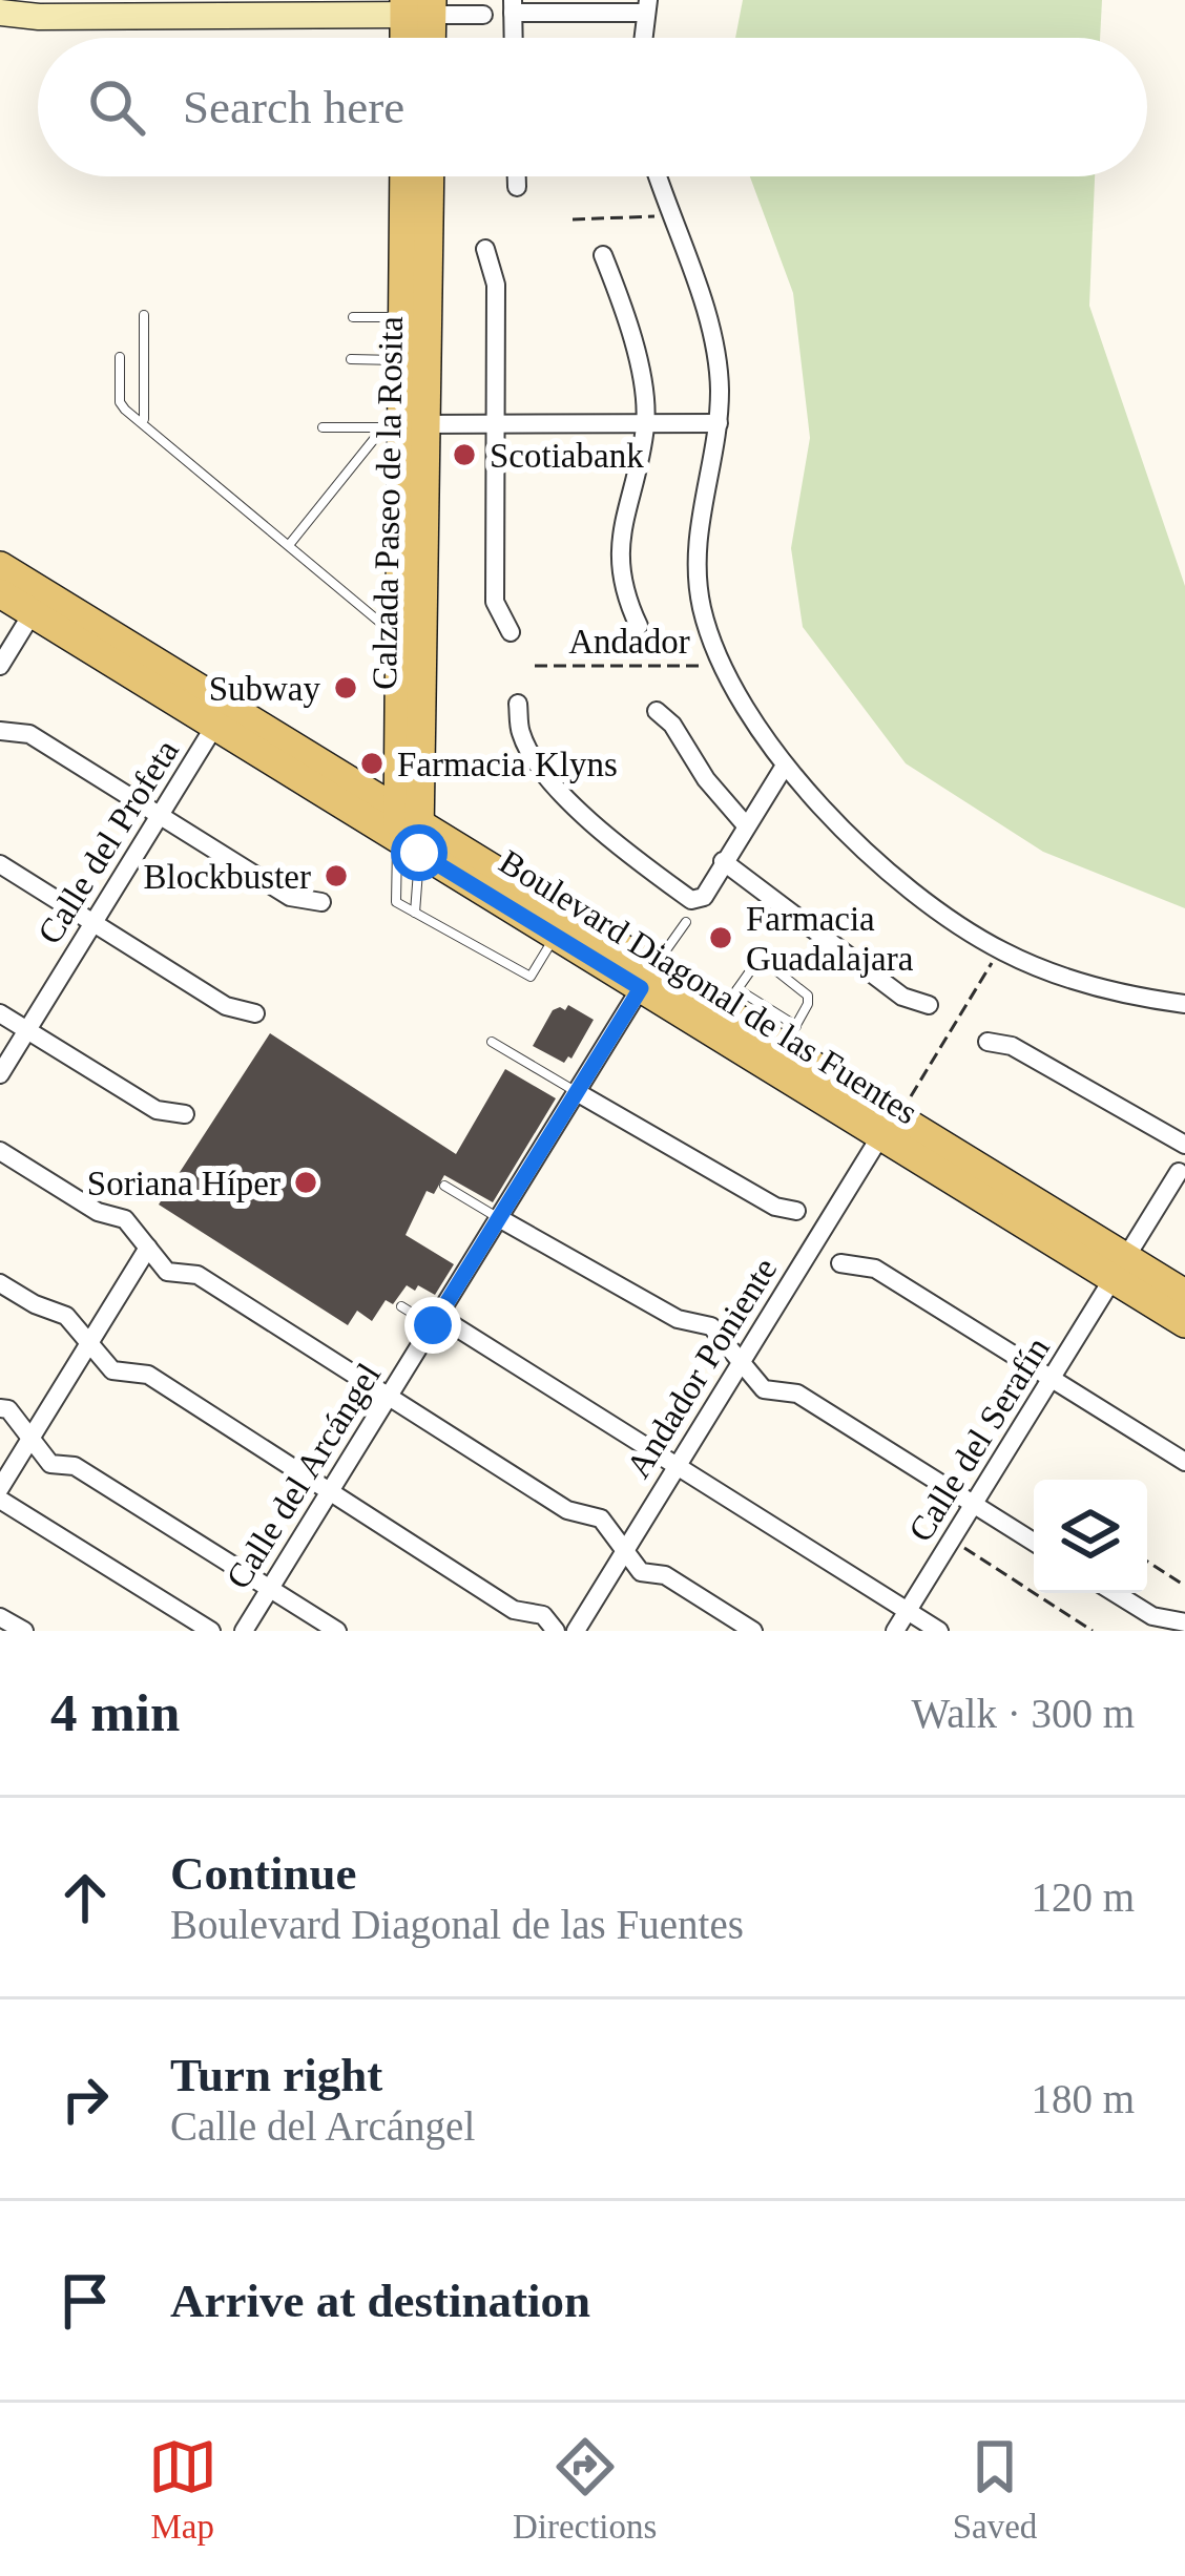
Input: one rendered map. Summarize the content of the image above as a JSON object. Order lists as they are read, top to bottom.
{
  "streets": {
    "main road": ["Calzada Paseo de la Rosita", "Boulevard Diagonal de las Fuentes"],
    "street": [
      "Calle del Profeta",
      "Andador Poniente",
      "Calle del Serafín",
      "Calle del Arcángel"
    ],
    "path": ["Andador"]
  },
  "crossings": [
    ["Calzada Paseo de la Rosita", "Boulevard Diagonal de las Fuentes"],
    ["Calle del Profeta", "Boulevard Diagonal de las Fuentes"],
    ["Boulevard Diagonal de las Fuentes", "Andador Poniente"],
    ["Boulevard Diagonal de las Fuentes", "Calle del Serafín"],
    ["Boulevard Diagonal de las Fuentes", "Calle del Arcángel"]
  ],
  "places": [
    "Scotiabank",
    "Subway",
    "Farmacia Klyns",
    "Blockbuster",
    "Farmacia Guadalajara",
    "Soriana Híper"
  ],
  "page": {
    "search": "Search here",
    "heading": ["4 min", "Walk · 300 m"],
    "list": [
      ["Continue", "Boulevard Diagonal de las Fuentes", "120 m"],
      ["Turn right", "Calle del Arcángel", "180 m"],
      "Arrive at destination"
    ],
    "nav": ["Map", "Directions", "Saved"]
  }
}
